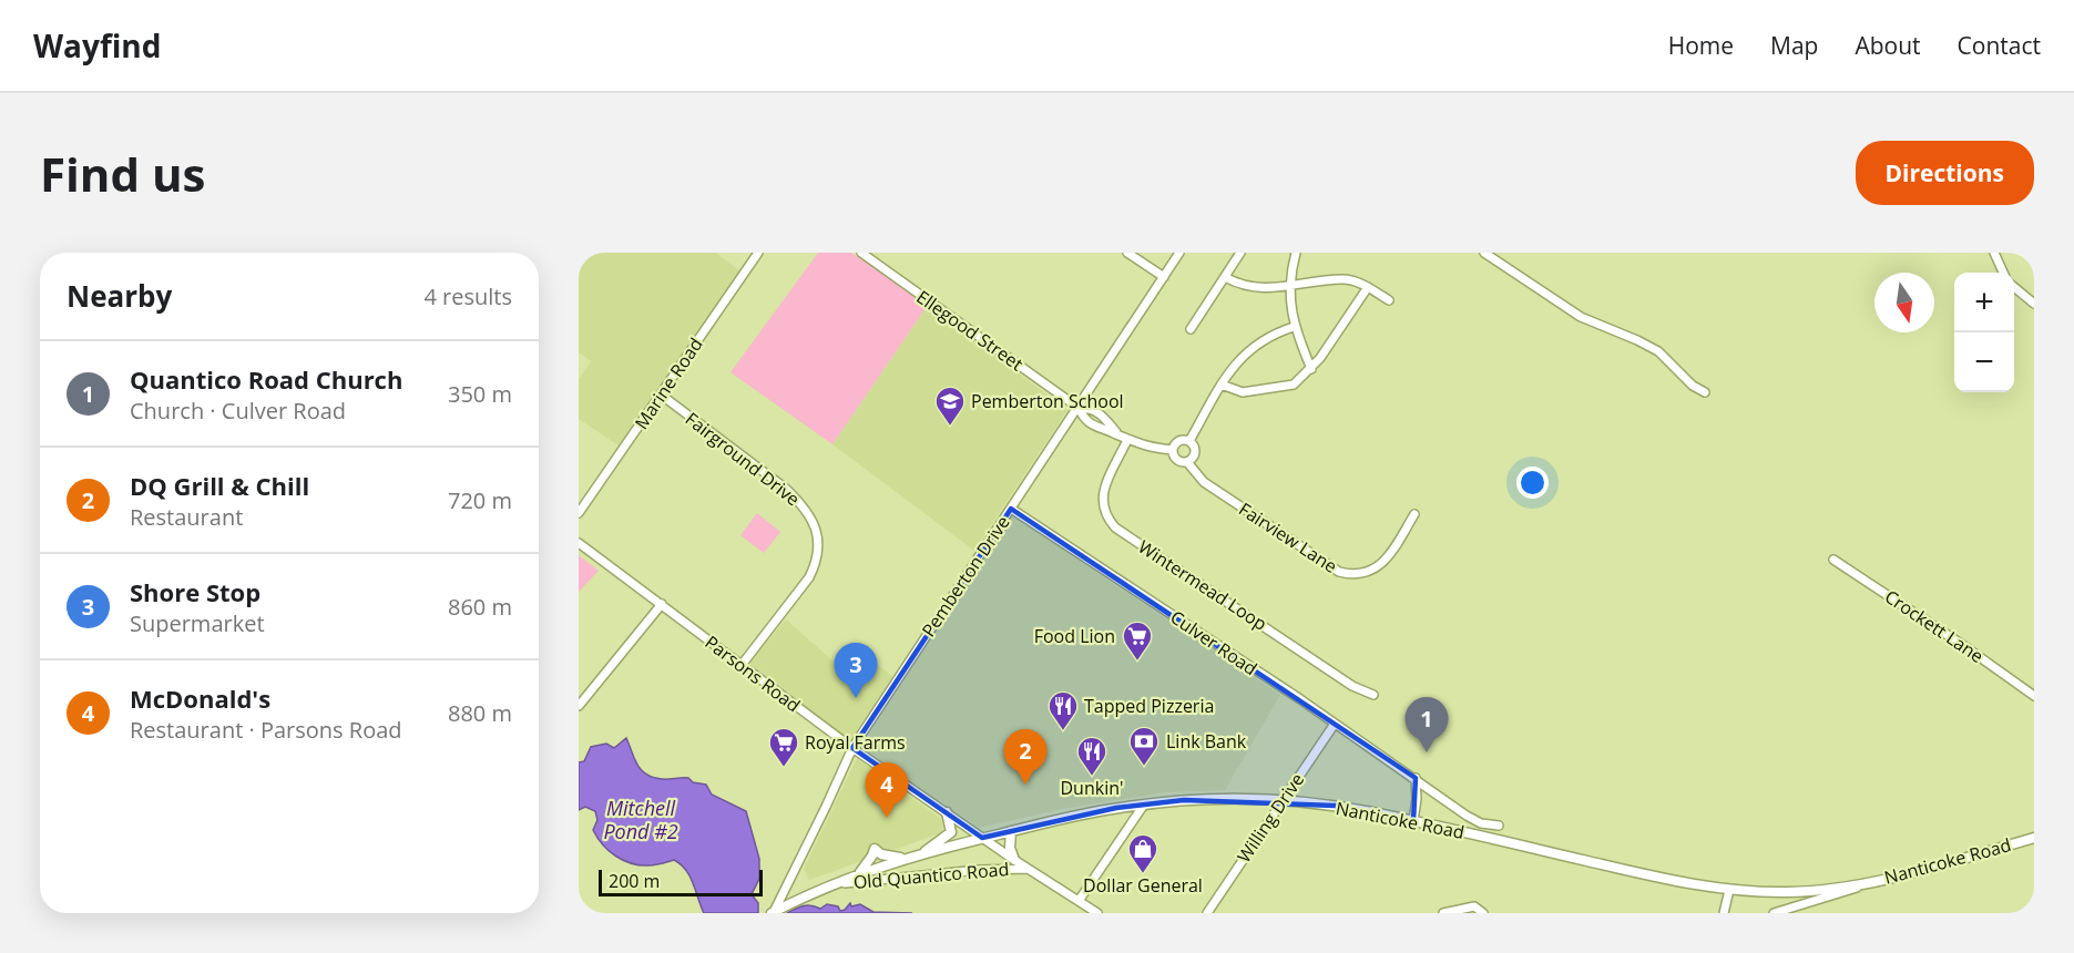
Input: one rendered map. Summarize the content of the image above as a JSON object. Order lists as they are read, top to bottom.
{
  "streets": {
    "main road": ["Nanticoke Road"],
    "street": [
      "Ellegood Street",
      "Marine Road",
      "Fairground Drive",
      "Fairview Lane",
      "Pemberton Drive",
      "Wintermead Loop",
      "Crockett Lane",
      "Culver Road",
      "Parsons Road",
      "Willing Drive",
      "Old Quantico Road"
    ]
  },
  "crossings": [
    ["Ellegood Street", "Pemberton Drive"],
    ["Marine Road", "Fairground Drive"],
    ["Fairground Drive", "Parsons Road"],
    ["Pemberton Drive", "Culver Road"],
    ["Pemberton Drive", "Parsons Road"],
    ["Pemberton Drive", "Nanticoke Road"],
    ["Culver Road", "Willing Drive"],
    ["Parsons Road", "Nanticoke Road"],
    ["Parsons Road", "Old Quantico Road"],
    ["Willing Drive", "Nanticoke Road"],
    ["Nanticoke Road", "Old Quantico Road"]
  ],
  "water": ["Mitchell Pond #2"],
  "places": {
    "school or university": ["Pemberton School"],
    "supermarket": ["Food Lion", "Royal Farms"],
    "restaurant": ["Tapped Pizzeria", "Dunkin'"],
    "bank": ["Link Bank"],
    "shop": ["Dollar General"]
  },
  "scale_bar": "200 m",
  "north": "bottom",
  "page": {
    "header": "Wayfind",
    "nav": [
      "Home",
      "Map",
      "About",
      "Contact"
    ],
    "buttons": "Directions",
    "title": "Find us",
    "heading": ["Nearby", "4 results"],
    "map_buttons": ["+", "−"],
    "list": [
      {
        "mark": "1",
        "name": "Quantico Road Church",
        "note": "Church · Culver Road",
        "value": "350 m"
      },
      {
        "mark": "2",
        "name": "DQ Grill & Chill",
        "note": "Restaurant",
        "value": "720 m"
      },
      {
        "mark": "3",
        "name": "Shore Stop",
        "note": "Supermarket",
        "value": "860 m"
      },
      {
        "mark": "4",
        "name": "McDonald's",
        "note": "Restaurant · Parsons Road",
        "value": "880 m"
      }
    ],
    "pins": [
      "3",
      "1",
      "2",
      "4"
    ],
    "scale": "200 m"
  }
}
